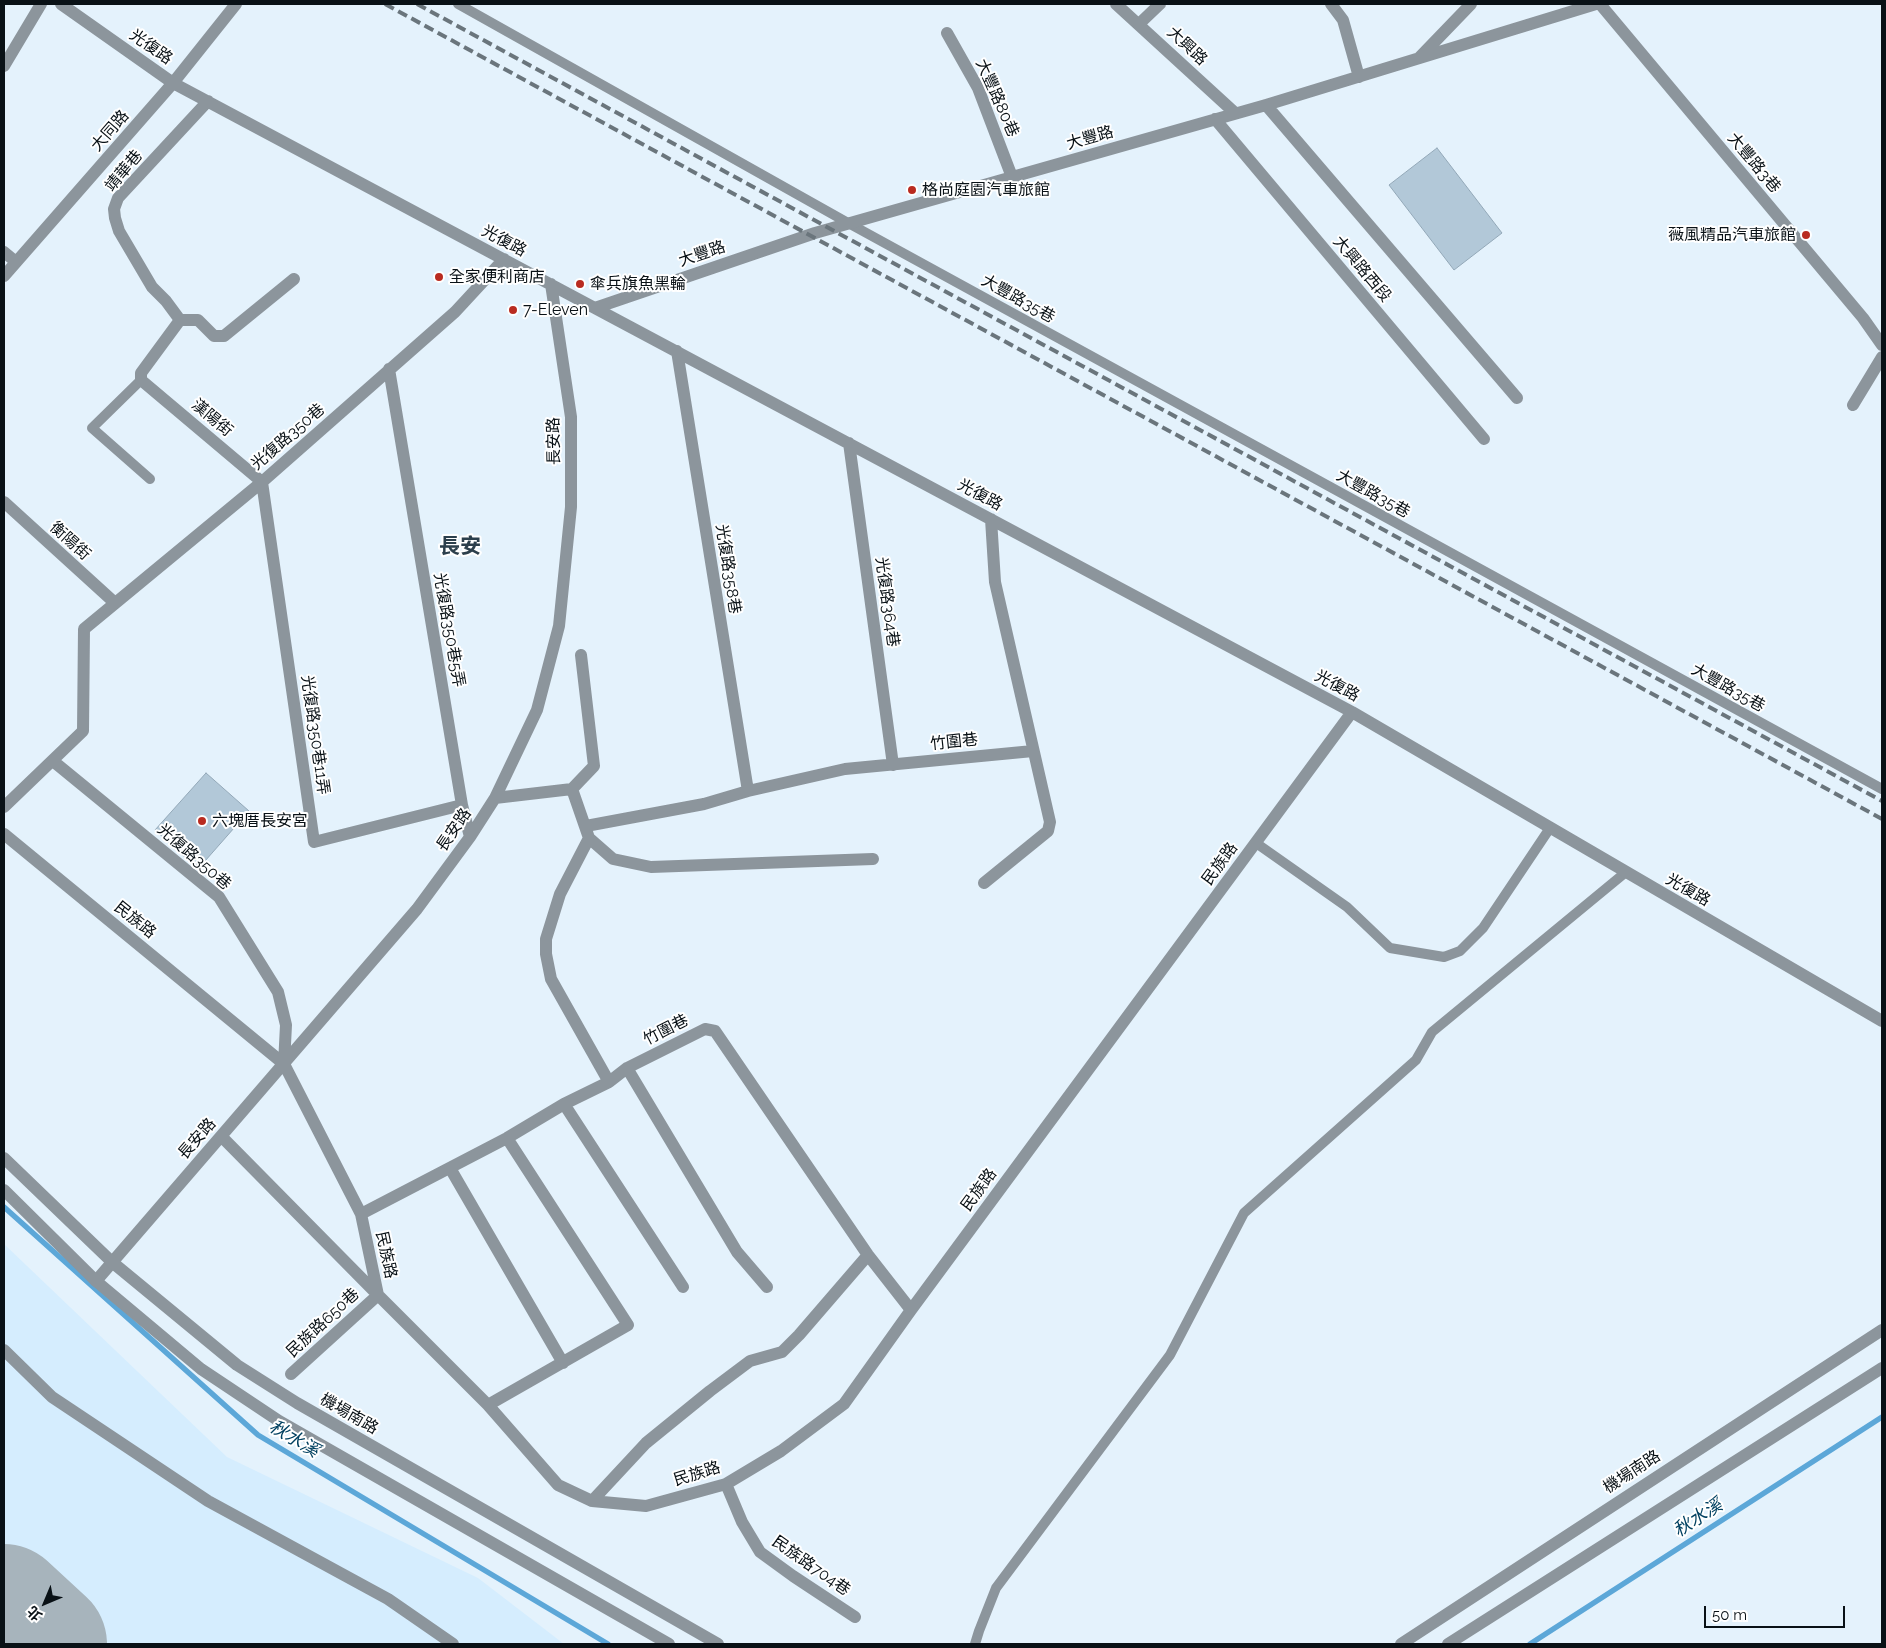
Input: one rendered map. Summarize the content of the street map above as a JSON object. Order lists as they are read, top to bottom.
{
  "streets": {
    "street": [
      "大興路",
      "光復路",
      "大豐路80巷",
      "大同路",
      "大豐路",
      "大豐路3巷",
      "靖華巷",
      "大興路西段",
      "漢陽街",
      "光復路350巷",
      "長安路",
      "衡陽街",
      "光復路358巷",
      "光復路364巷",
      "光復路350巷5弄",
      "光復路350巷11弄",
      "竹圍巷",
      "民族路",
      "民族路650巷",
      "機場南路",
      "民族路704巷"
    ],
    "lane": ["大豐路35巷"]
  },
  "crossings": [
    ["大興路", "大豐路"],
    ["光復路", "大同路"],
    ["光復路", "大豐路"],
    ["光復路", "靖華巷"],
    ["光復路", "光復路350巷"],
    ["光復路", "長安路"],
    ["光復路", "光復路358巷"],
    ["光復路", "光復路364巷"],
    ["光復路", "民族路"],
    ["大豐路80巷", "大豐路"],
    ["大豐路", "大興路西段"],
    ["大豐路", "大豐路35巷"],
    ["漢陽街", "光復路350巷"],
    ["漢陽街", "光復路350巷11弄"],
    ["光復路350巷", "長安路"],
    ["光復路350巷", "衡陽街"],
    ["光復路350巷", "光復路350巷5弄"],
    ["光復路350巷", "光復路350巷11弄"],
    ["光復路350巷", "民族路"],
    ["長安路", "光復路350巷5弄"],
    ["長安路", "民族路"],
    ["長安路", "機場南路"],
    ["光復路358巷", "竹圍巷"],
    ["光復路364巷", "竹圍巷"],
    ["光復路350巷5弄", "光復路350巷11弄"],
    ["竹圍巷", "民族路"],
    ["民族路", "民族路650巷"],
    ["民族路", "民族路704巷"]
  ],
  "districts": ["長安"],
  "water": ["秋水溪"],
  "places": [
    "格尚庭園汽車旅館",
    "薇風精品汽車旅館",
    "全家便利商店",
    "傘兵旗魚黑輪",
    "7-Eleven",
    "六塊厝長安宮"
  ],
  "scale_bar": "50 m",
  "north": "bottom left"
}
